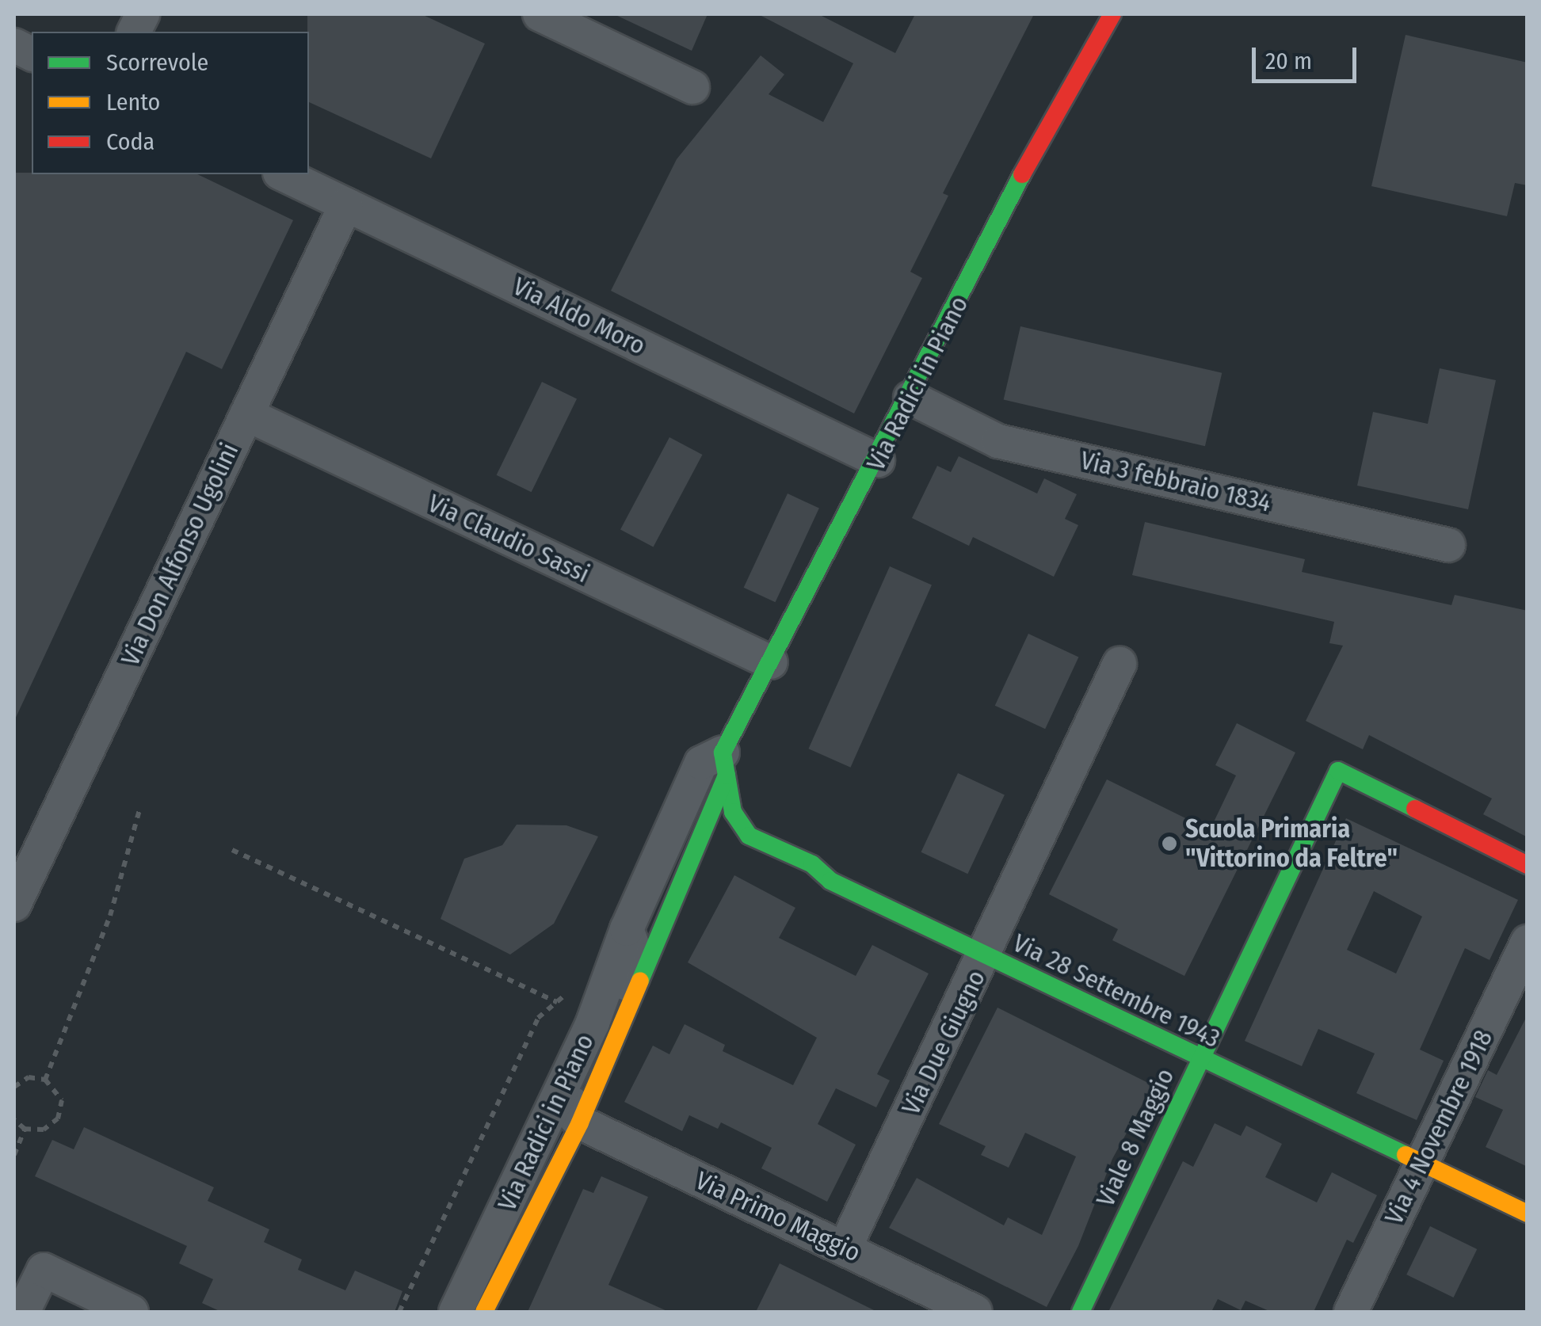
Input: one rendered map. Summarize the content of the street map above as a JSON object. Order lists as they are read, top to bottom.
{
  "streets": {
    "street": [
      "Via Aldo Moro",
      "Via Radici in Piano",
      "Via 3 febbraio 1834",
      "Via Claudio Sassi",
      "Via Don Alfonso Ugolini",
      "Via 28 Settembre 1943",
      "Via Due Giugno",
      "Via 4 Novembre 1918",
      "Viale 8 Maggio",
      "Via Primo Maggio"
    ]
  },
  "crossings": [
    ["Via Aldo Moro", "Via Radici in Piano"],
    ["Via Aldo Moro", "Via Don Alfonso Ugolini"],
    ["Via Radici in Piano", "Via 3 febbraio 1834"],
    ["Via Radici in Piano", "Via Claudio Sassi"],
    ["Via Radici in Piano", "Via 28 Settembre 1943"],
    ["Via Radici in Piano", "Via Primo Maggio"],
    ["Via Claudio Sassi", "Via Don Alfonso Ugolini"],
    ["Via 28 Settembre 1943", "Via Due Giugno"],
    ["Via 28 Settembre 1943", "Via 4 Novembre 1918"],
    ["Via 28 Settembre 1943", "Viale 8 Maggio"],
    ["Via Due Giugno", "Via Primo Maggio"]
  ],
  "places": ["Scuola Primaria \"Vittorino da Feltre\""],
  "legend": ["Scorrevole", "Lento", "Coda"],
  "scale_bar": "20 m"
}
